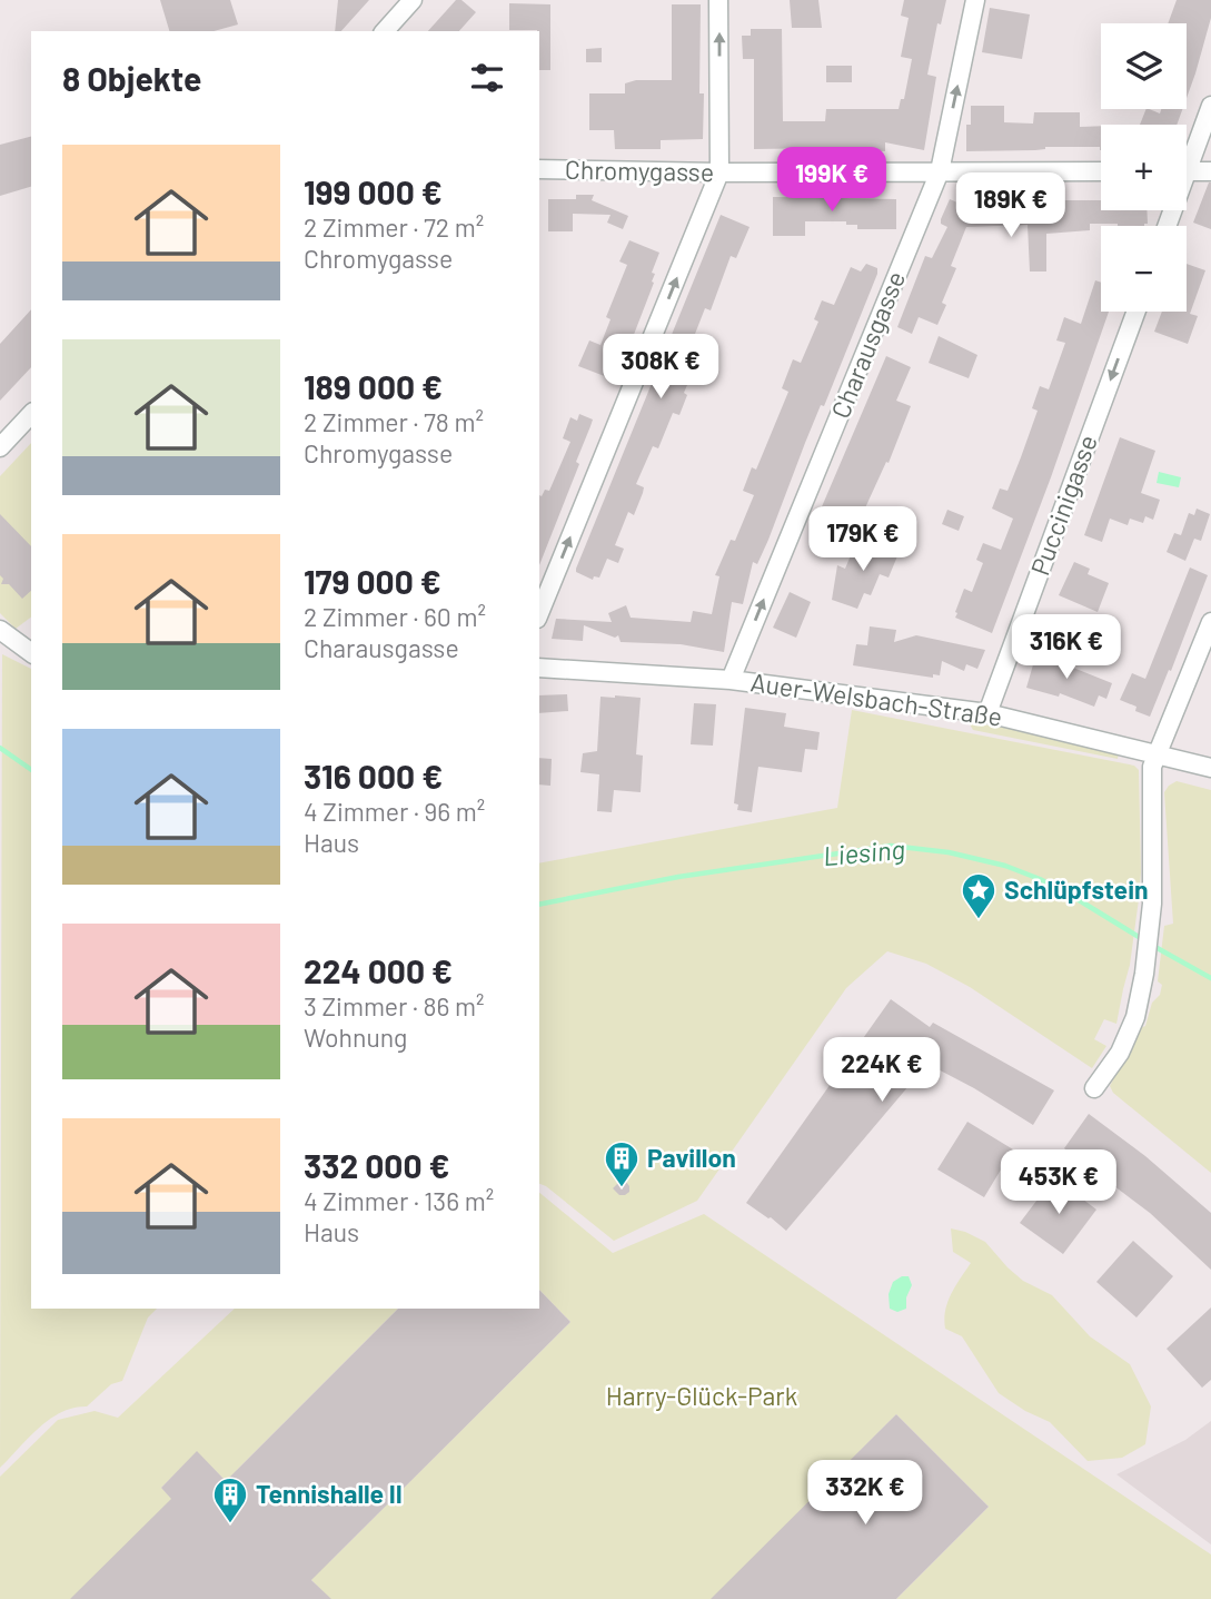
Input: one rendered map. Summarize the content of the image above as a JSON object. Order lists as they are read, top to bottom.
{
  "streets": {
    "street": [
      "Chromygasse",
      "Charausgasse",
      "Puccinigasse",
      "Auer-Welsbach-Straße"
    ]
  },
  "crossings": [
    ["Chromygasse", "Charausgasse"],
    ["Charausgasse", "Auer-Welsbach-Straße"],
    ["Puccinigasse", "Auer-Welsbach-Straße"]
  ],
  "one_way": ["Charausgasse", "Puccinigasse"],
  "water": ["Liesing"],
  "parks": ["Harry-Glück-Park"],
  "places": {
    "place": ["Schlüpfstein"],
    "building": ["Pavillon", "Tennishalle II"]
  },
  "page": {
    "map_buttons": ["+", "−"],
    "heading": "8 Objekte",
    "list": [
      {
        "name": "199 000 €",
        "note": "2 Zimmer · 72 m² · Chromygasse"
      },
      {
        "name": "189 000 €",
        "note": "2 Zimmer · 78 m² · Chromygasse"
      },
      {
        "name": "179 000 €",
        "note": "2 Zimmer · 60 m² · Charausgasse"
      },
      {
        "name": "316 000 €",
        "note": "4 Zimmer · 96 m² · Haus"
      },
      {
        "name": "224 000 €",
        "note": "3 Zimmer · 86 m² · Wohnung"
      },
      {
        "name": "332 000 €",
        "note": "4 Zimmer · 136 m² · Haus"
      }
    ],
    "price": [
      "199K €",
      "189K €",
      "308K €",
      "179K €",
      "316K €",
      "224K €",
      "453K €",
      "332K €"
    ]
  }
}
